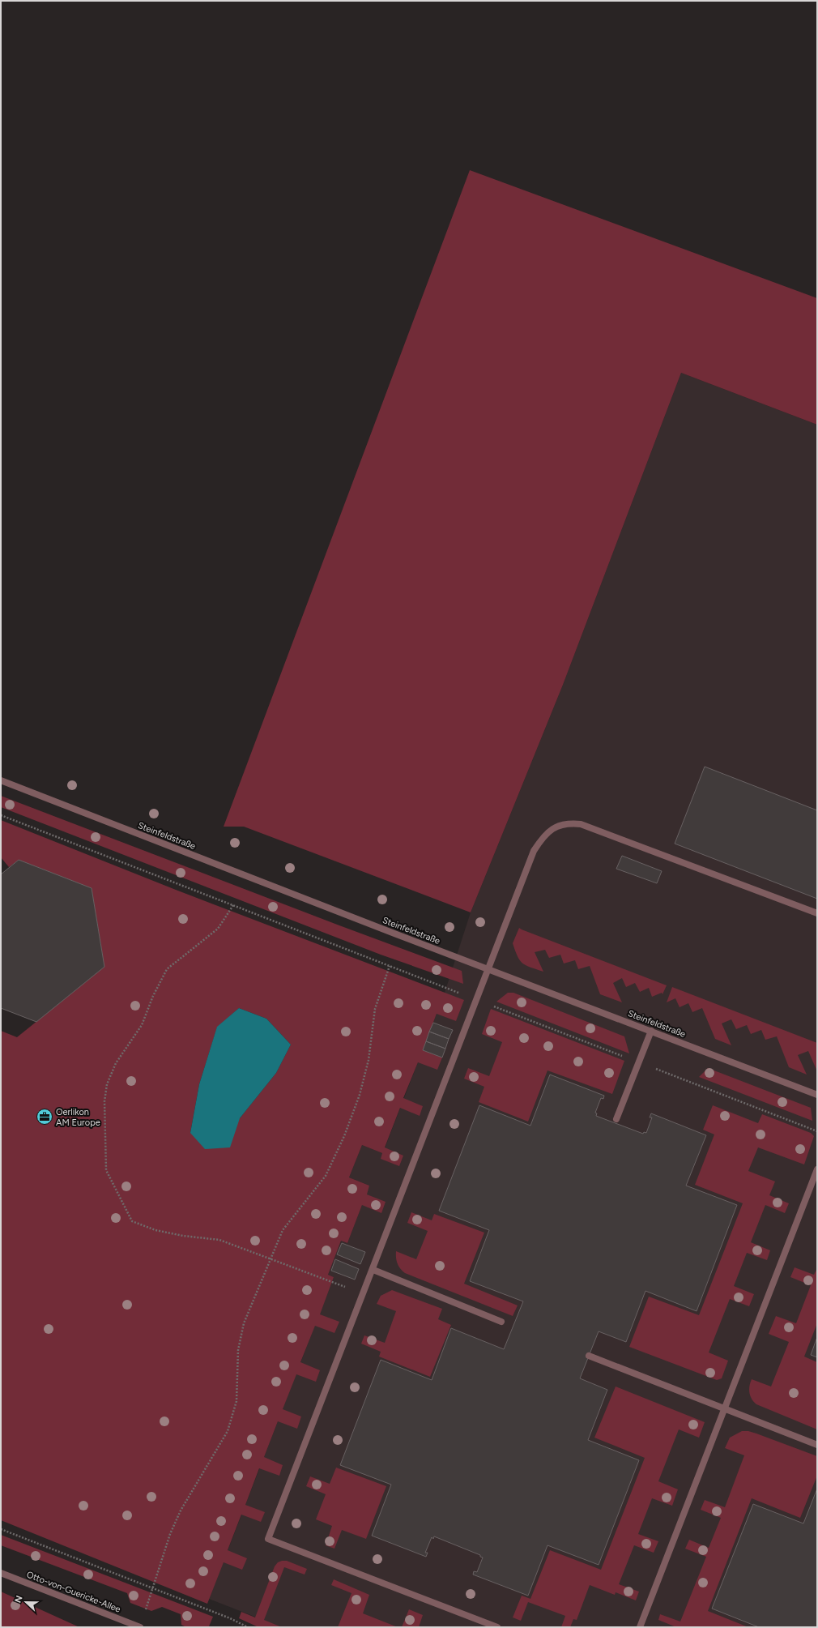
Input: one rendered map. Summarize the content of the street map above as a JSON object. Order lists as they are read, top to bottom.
{
  "streets": {
    "street": ["Steinfeldstraße", "Otto-von-Guericke-Allee"]
  },
  "places": {
    "office": ["Oerlikon AM Europe"]
  },
  "north": "left"
}
